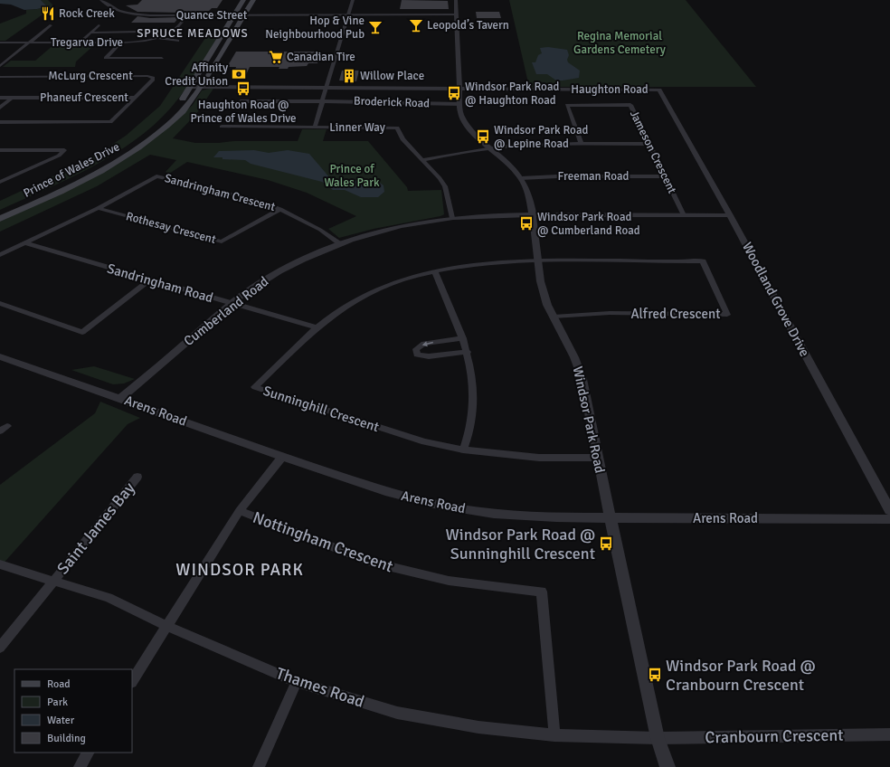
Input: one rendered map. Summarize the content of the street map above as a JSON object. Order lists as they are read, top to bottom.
{
  "streets": {
    "main road": ["Prince of Wales Drive"],
    "street": [
      "Quance Street",
      "Tregarva Drive",
      "McLurg Crescent",
      "Haughton Road",
      "Phaneuf Crescent",
      "Broderick Road",
      "Linner Way",
      "Jameson Crescent",
      "Freeman Road",
      "Sandringham Crescent",
      "Rothesay Crescent",
      "Sandringham Road",
      "Woodland Grove Drive",
      "Cumberland Road",
      "Alfred Crescent",
      "Sunninghill Crescent",
      "Arens Road",
      "Windsor Park Road",
      "Saint James Bay",
      "Nottingham Crescent",
      "Thames Road",
      "Cranbourn Crescent"
    ]
  },
  "crossings": [
    ["Quance Street", "Tregarva Drive"],
    ["Quance Street", "Linner Way"],
    ["Quance Street", "Prince of Wales Drive"],
    ["Quance Street", "Windsor Park Road"],
    ["McLurg Crescent", "Phaneuf Crescent"],
    ["Haughton Road", "Linner Way"],
    ["Haughton Road", "Prince of Wales Drive"],
    ["Haughton Road", "Woodland Grove Drive"],
    ["Haughton Road", "Windsor Park Road"],
    ["Broderick Road", "Linner Way"],
    ["Broderick Road", "Windsor Park Road"],
    ["Linner Way", "Cumberland Road"],
    ["Jameson Crescent", "Freeman Road"],
    ["Jameson Crescent", "Cumberland Road"],
    ["Freeman Road", "Windsor Park Road"],
    ["Sandringham Crescent", "Rothesay Crescent"],
    ["Sandringham Crescent", "Sandringham Road"],
    ["Sandringham Crescent", "Cumberland Road"],
    ["Sandringham Road", "Cumberland Road"],
    ["Sandringham Road", "Sunninghill Crescent"],
    ["Woodland Grove Drive", "Cumberland Road"],
    ["Cumberland Road", "Arens Road"],
    ["Cumberland Road", "Windsor Park Road"],
    ["Alfred Crescent", "Sunninghill Crescent"],
    ["Alfred Crescent", "Windsor Park Road"],
    ["Sunninghill Crescent", "Windsor Park Road"],
    ["Arens Road", "Windsor Park Road"],
    ["Windsor Park Road", "Thames Road"],
    ["Windsor Park Road", "Cranbourn Crescent"],
    ["Saint James Bay", "Thames Road"],
    ["Nottingham Crescent", "Thames Road"],
    ["Thames Road", "Cranbourn Crescent"]
  ],
  "districts": ["SPRUCE MEADOWS", "WINDSOR PARK"],
  "parks": ["Regina Memorial Gardens Cemetery", "Prince of Wales Park"],
  "places": {
    "restaurant": ["Rock Creek"],
    "bar": ["Leopold’s Tavern", "Hop & Vine Neighbourhood Pub"],
    "supermarket": ["Canadian Tire"],
    "bank": ["Affinity Credit Union"],
    "building": ["Willow Place"],
    "bus stop": [
      "Haughton Road @ Prince of Wales Drive",
      "Windsor Park Road @ Haughton Road",
      "Windsor Park Road @ Lepine Road",
      "Windsor Park Road @ Cumberland Road",
      "Windsor Park Road @ Sunninghill Crescent",
      "Windsor Park Road @ Cranbourn Crescent"
    ]
  },
  "legend": [
    "Road",
    "Park",
    "Water",
    "Building"
  ]
}
